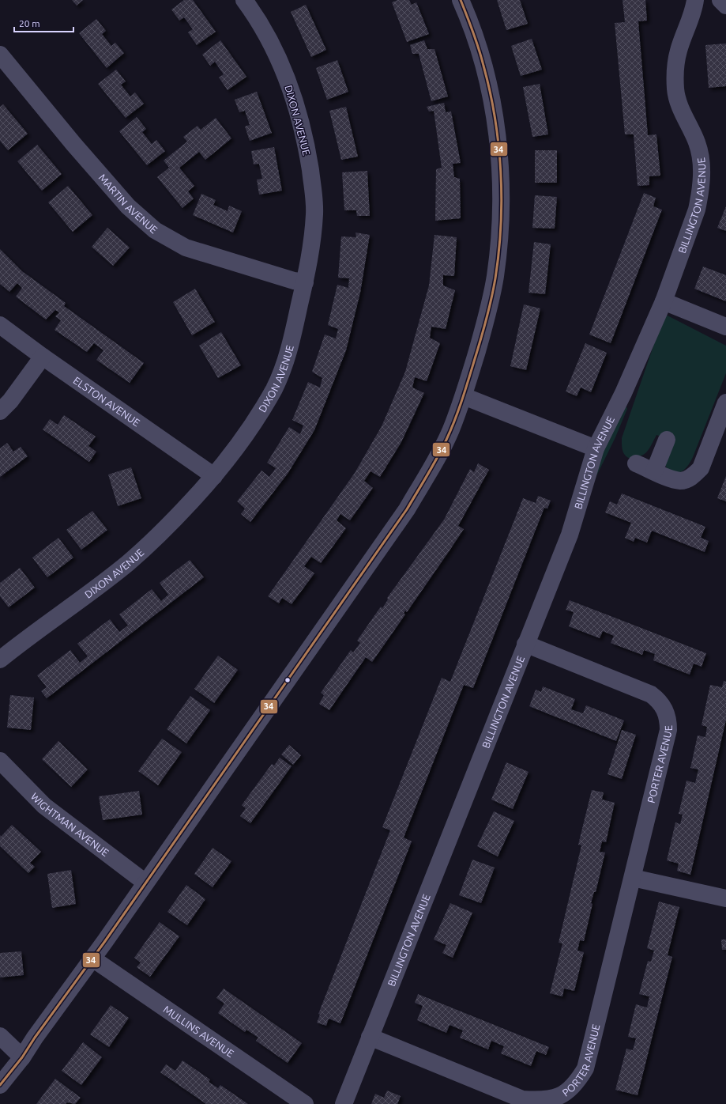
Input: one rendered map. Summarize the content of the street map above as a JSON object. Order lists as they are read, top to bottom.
{
  "streets": {
    "street": [
      "DIXON AVENUE",
      "MARTIN AVENUE",
      "BILLINGTON AVENUE",
      "ELSTON AVENUE",
      "PORTER AVENUE",
      "WIGHTMAN AVENUE",
      "MULLINS AVENUE"
    ]
  },
  "crossings": [
    ["DIXON AVENUE", "MARTIN AVENUE"],
    ["DIXON AVENUE", "ELSTON AVENUE"],
    ["BILLINGTON AVENUE", "PORTER AVENUE"]
  ],
  "lines": ["transit line 34"],
  "scale_bar": "20 m"
}
